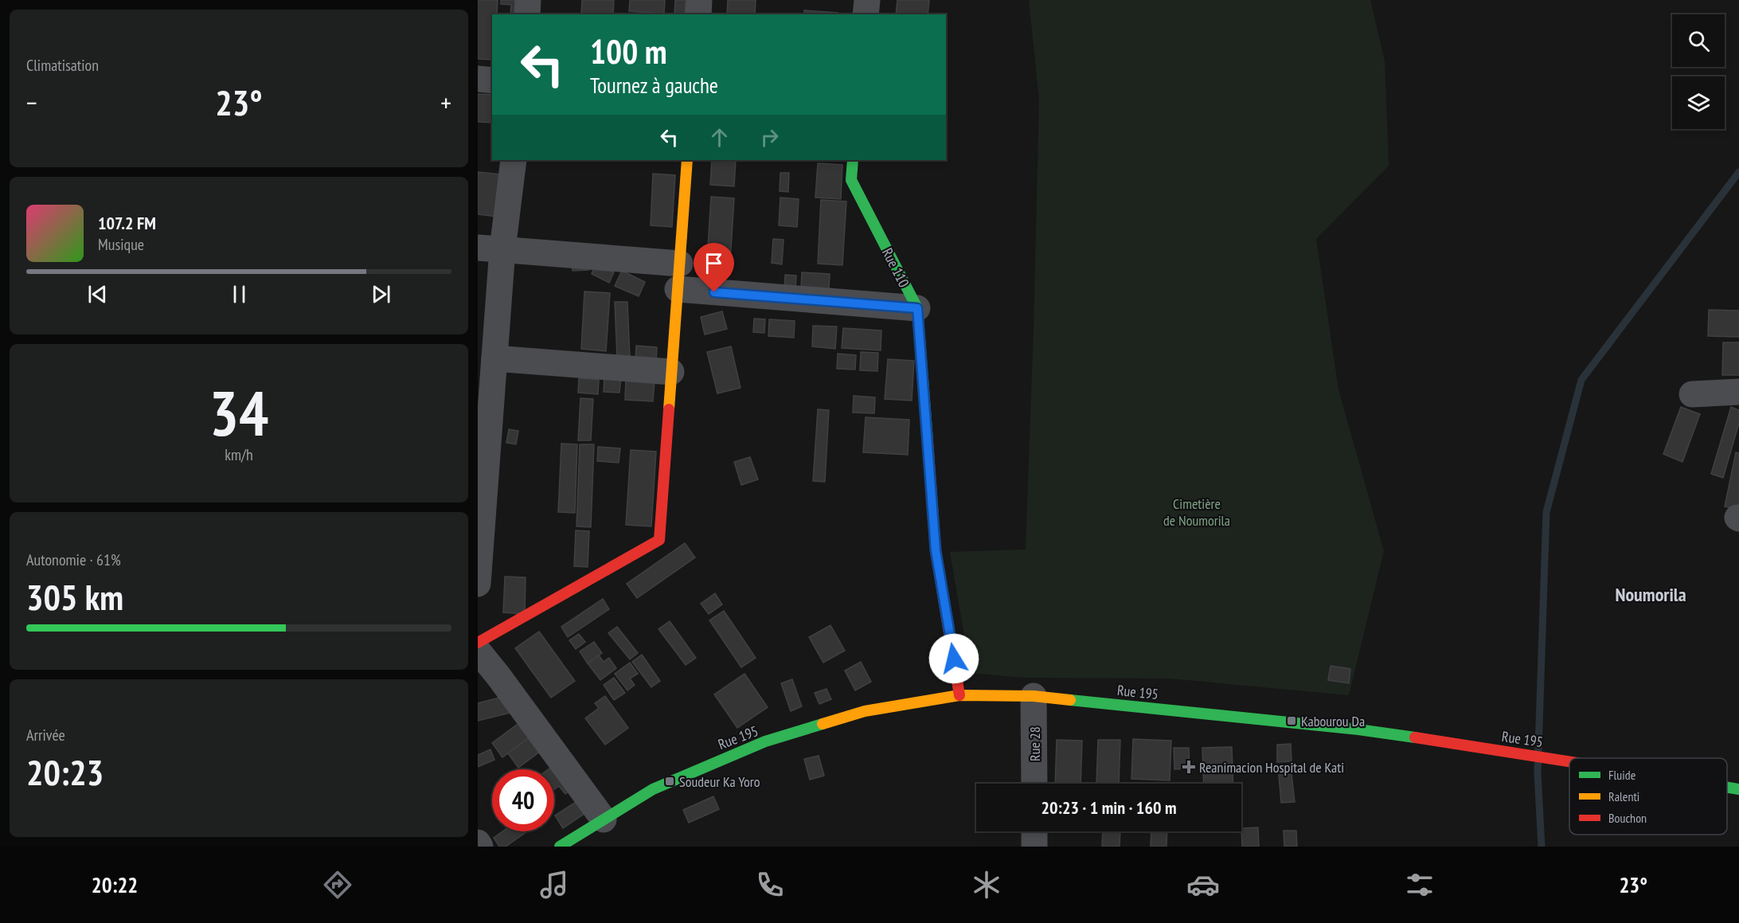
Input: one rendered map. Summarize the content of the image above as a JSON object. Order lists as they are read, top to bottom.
{
  "streets": {
    "street": ["Rue 110", "Rue 195", "Rue 28"]
  },
  "crossings": [
    ["Rue 110", "Rue 195"],
    ["Rue 195", "Rue 28"]
  ],
  "districts": ["Noumorila"],
  "parks": ["Cimetière de Noumorila"],
  "places": {
    "transit": ["Kabourou Da", "Soudeur Ka Yoro"],
    "health": ["Reanimacion Hospital de Kati"]
  },
  "legend": ["Fluide", "Ralenti", "Bouchon"],
  "page": {
    "tile": [
      "Climatisation",
      ["34", "km/h"],
      ["Autonomie · 61%", "305 km"],
      ["Arrivée", "20:23"]
    ],
    "turn": ["100 m", "Tournez à gauche"],
    "heat": ["−", "23°", "+"],
    "song": ["107.2 FM", "Musique"],
    "limit": "40",
    "trip": "20:23 · 1 min · 160 m",
    "tabs": ["20:22", "23°"]
  }
}
